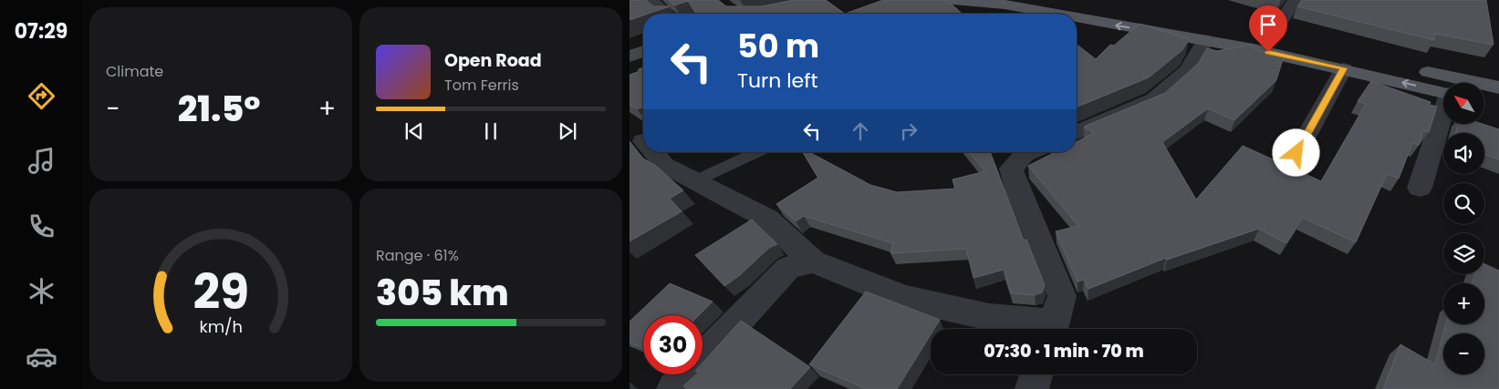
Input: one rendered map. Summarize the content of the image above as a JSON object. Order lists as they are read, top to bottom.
{
  "north": "top left",
  "page": {
    "tabs": "07:29",
    "tile": [
      "Climate",
      ["Range · 61%", "305 km"]
    ],
    "turn": ["50 m", "Turn left"],
    "song": ["Open Road", "Tom Ferris"],
    "map_buttons": ["+", "−"],
    "heat": ["−", "21.5°", "+"],
    "limit": "30",
    "trip": "07:30 · 1 min · 70 m",
    "gauge": ["29", "km/h"]
  }
}
